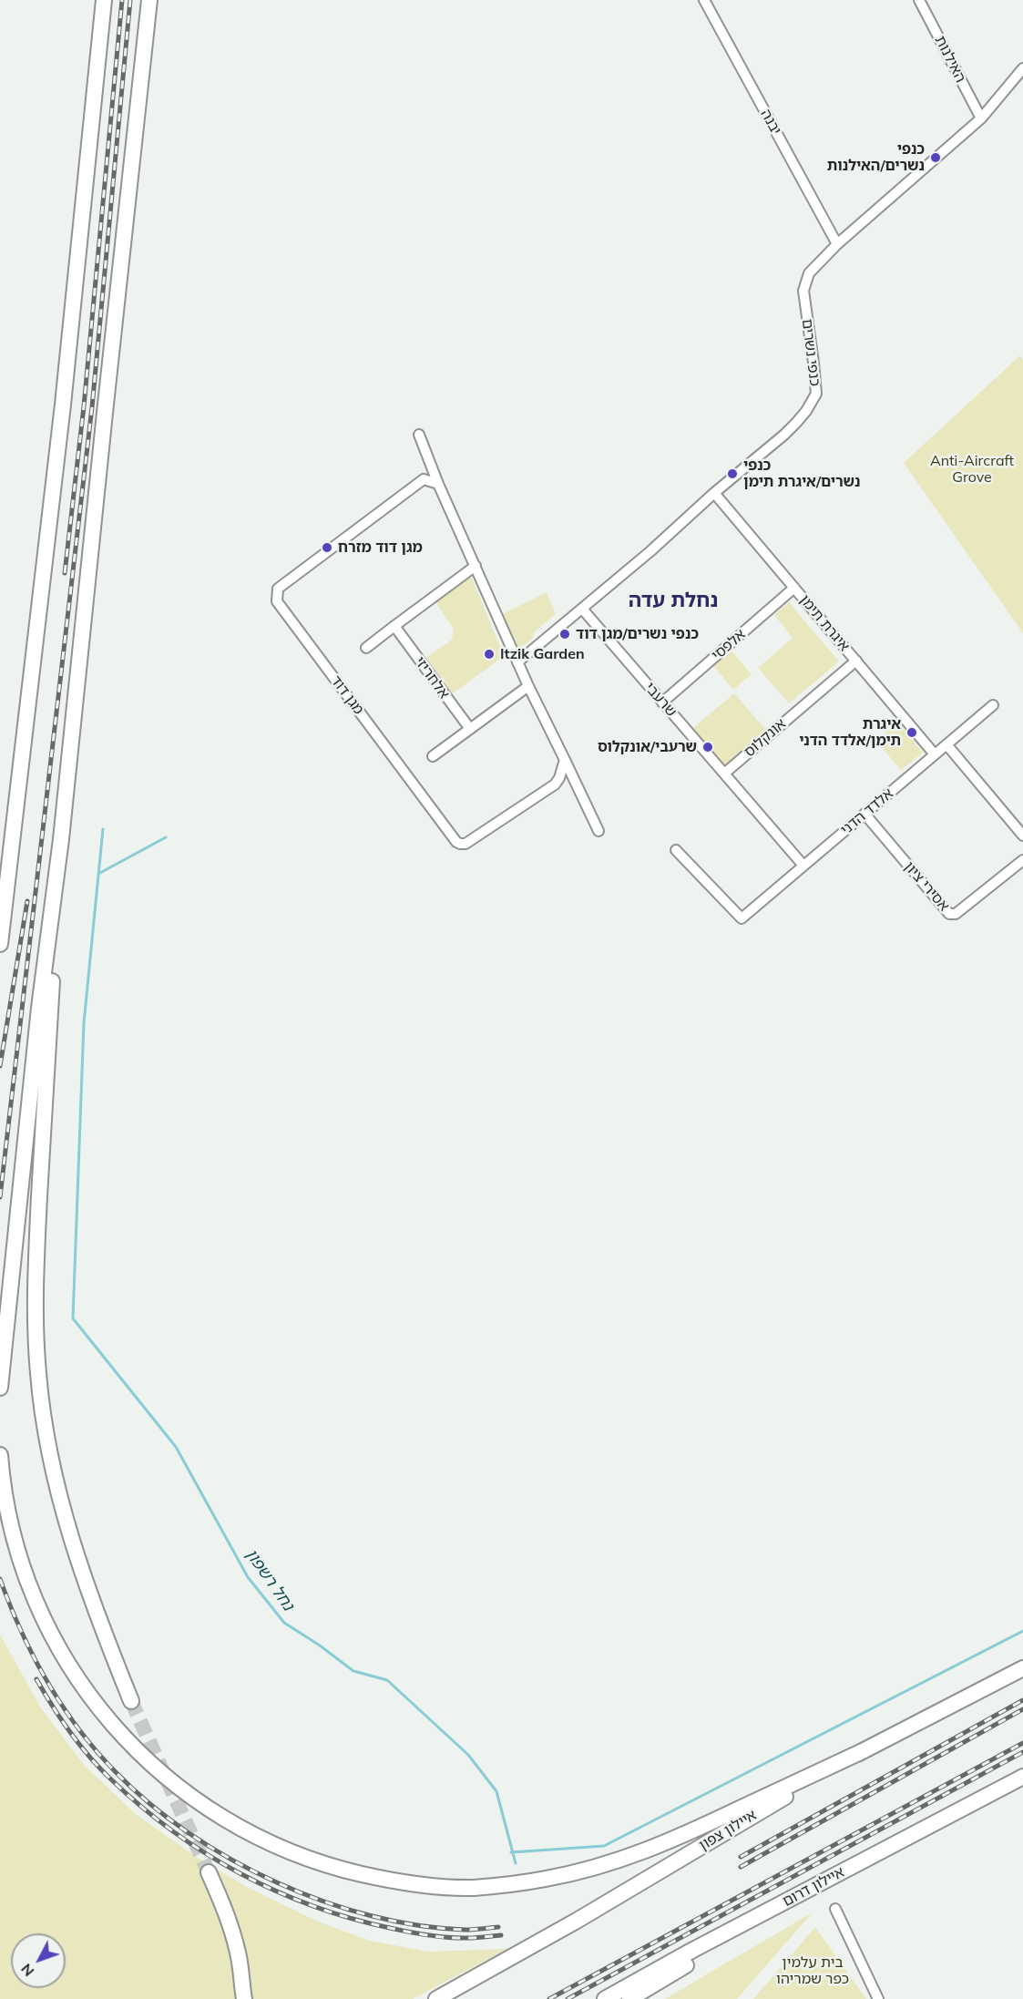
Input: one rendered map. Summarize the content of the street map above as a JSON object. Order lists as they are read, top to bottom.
{
  "streets": {
    "highway": ["איילון צפון", "איילון דרום"],
    "street": [
      "האילנות",
      "יבנה",
      "כנפי נשרים",
      "איגרת תימן",
      "אלפסי",
      "אלחריזי",
      "מגן דוד",
      "שרעבי",
      "אונקלוס",
      "אלדד הדני",
      "אסירי ציון"
    ]
  },
  "crossings": [
    ["האילנות", "כנפי נשרים"],
    ["יבנה", "כנפי נשרים"],
    ["כנפי נשרים", "איגרת תימן"],
    ["כנפי נשרים", "שרעבי"],
    ["איגרת תימן", "אלפסי"],
    ["איגרת תימן", "אונקלוס"],
    ["איגרת תימן", "אלדד הדני"],
    ["אלפסי", "שרעבי"],
    ["שרעבי", "אונקלוס"],
    ["שרעבי", "אלדד הדני"],
    ["אלדד הדני", "אסירי ציון"]
  ],
  "districts": ["נחלת עדה"],
  "water": ["נחל רשפון"],
  "parks": ["Anti-Aircraft Grove", "בית עלמין כפר שמריהו"],
  "places": [
    "כנפי נשרים/האילנות",
    "כנפי נשרים/איגרת תימן",
    "מגן דוד מזרח",
    "כנפי נשרים/מגן דוד",
    "Itzik Garden",
    "איגרת תימן/אלדד הדני",
    "שרעבי/אונקלוס"
  ],
  "north": "bottom left"
}
